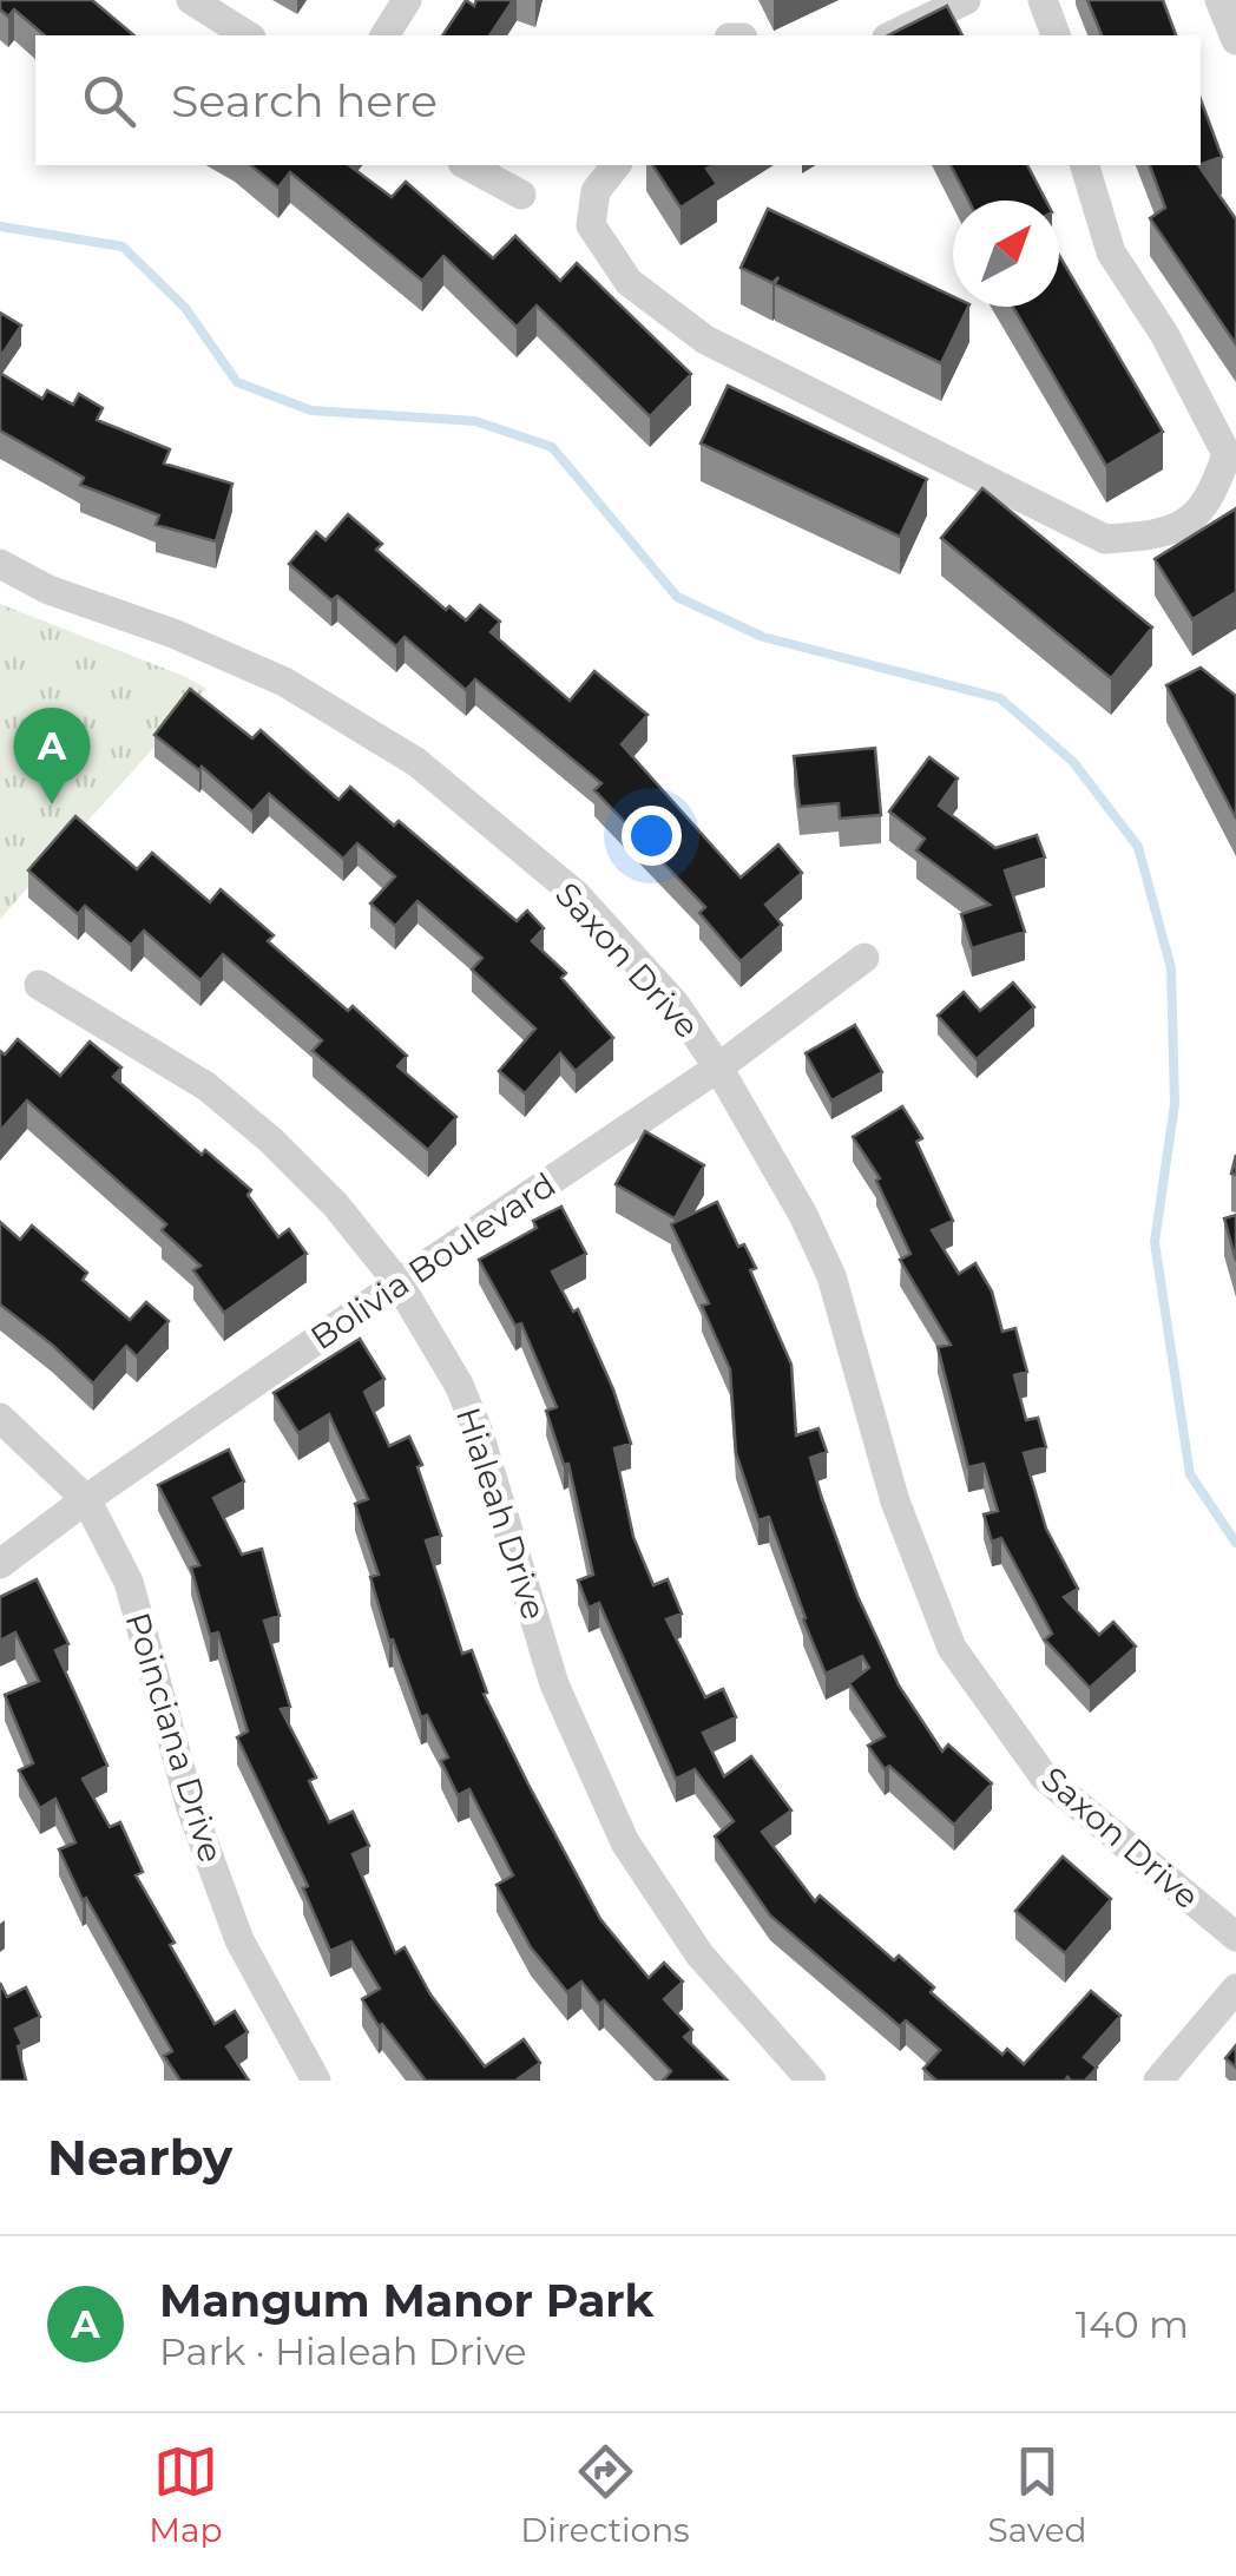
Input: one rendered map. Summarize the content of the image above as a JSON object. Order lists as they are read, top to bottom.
{
  "streets": {
    "street": [
      "Saxon Drive",
      "Bolivia Boulevard",
      "Hialeah Drive",
      "Poinciana Drive"
    ]
  },
  "crossings": [
    ["Saxon Drive", "Bolivia Boulevard"],
    ["Bolivia Boulevard", "Hialeah Drive"],
    ["Bolivia Boulevard", "Poinciana Drive"]
  ],
  "north": "top right",
  "page": {
    "search": "Search here",
    "pins": "A",
    "heading": "Nearby",
    "list": [
      {
        "mark": "A",
        "name": "Mangum Manor Park",
        "note": "Park · Hialeah Drive",
        "value": "140 m"
      }
    ],
    "nav": ["Map", "Directions", "Saved"]
  }
}
